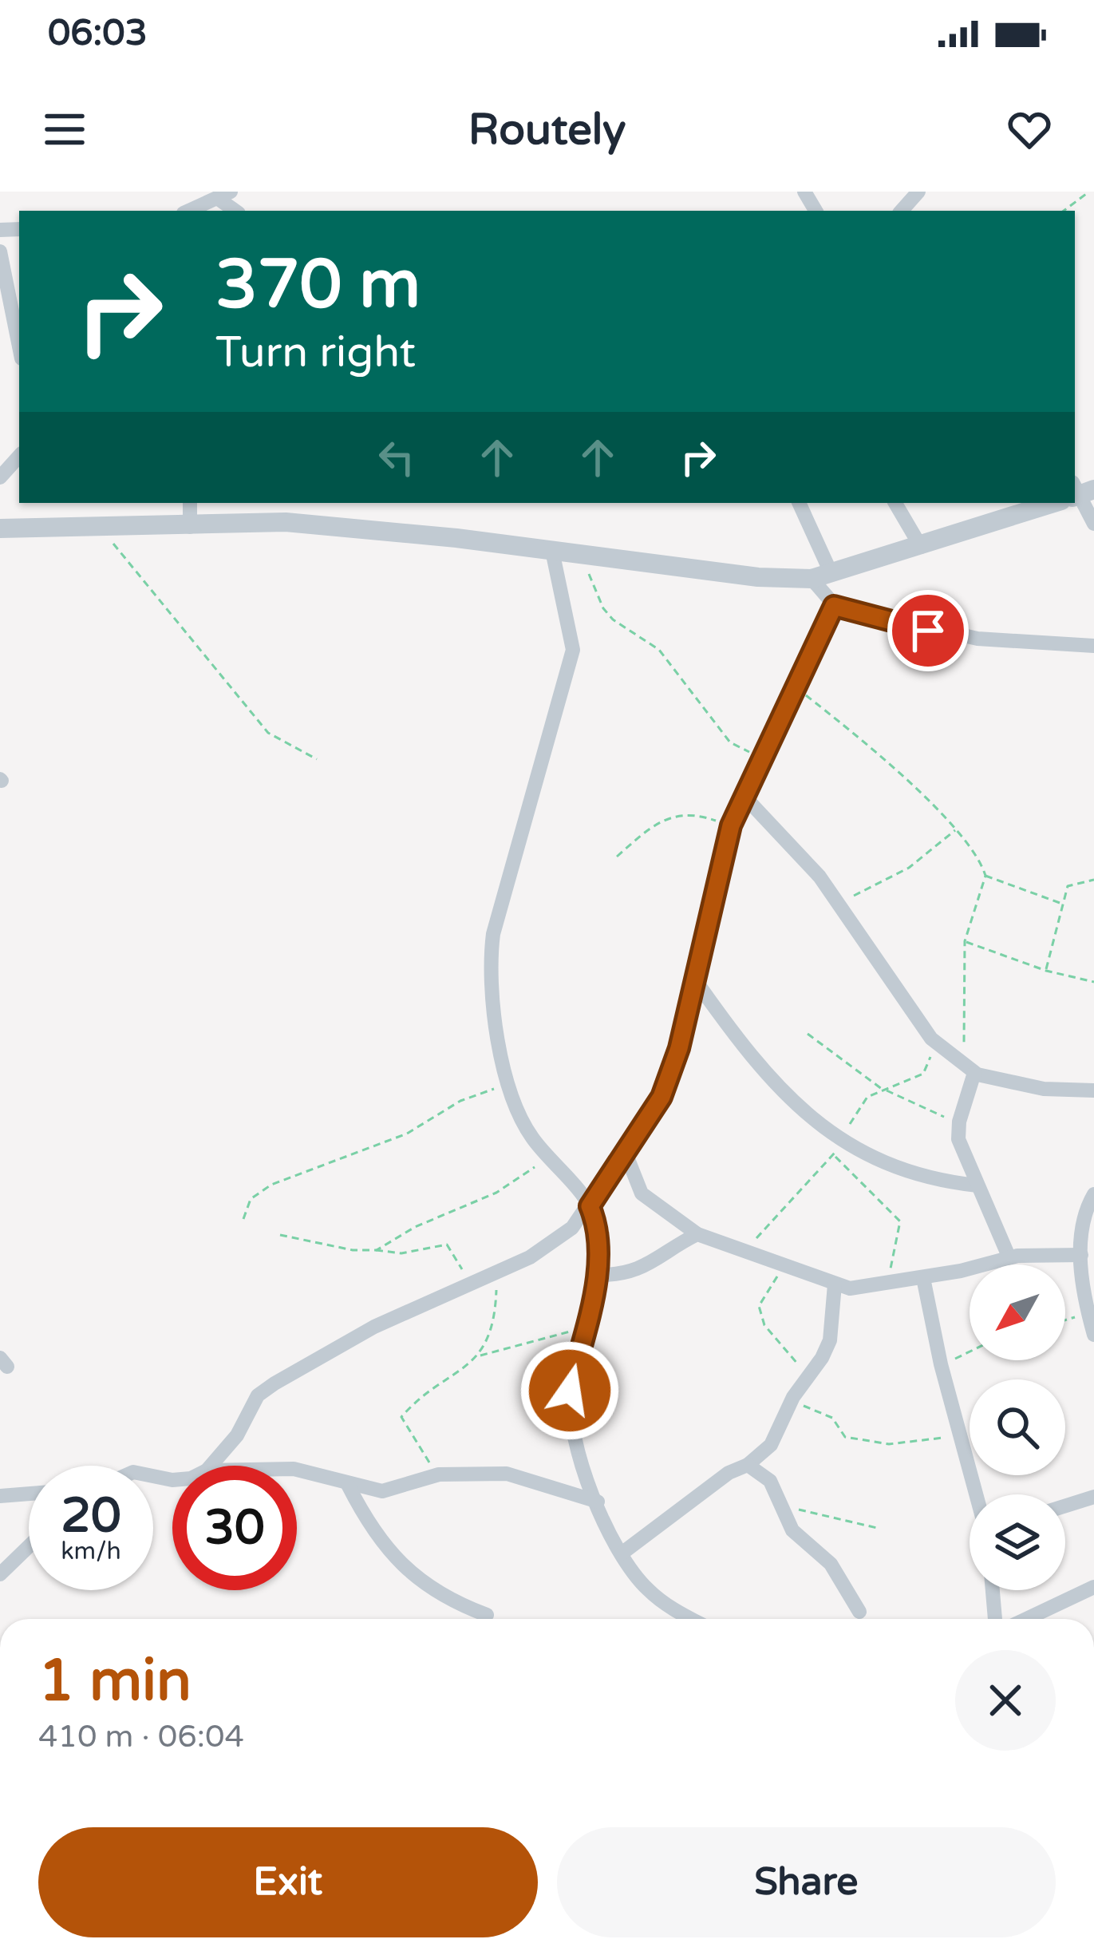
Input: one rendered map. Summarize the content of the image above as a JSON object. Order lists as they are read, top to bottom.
{
  "north": "bottom left",
  "page": {
    "status": "06:03",
    "header": "Routely",
    "turn": ["370 m", "Turn right"],
    "speed": "20 km/h",
    "limit": "30",
    "heading": ["1 min", "410 m · 06:04"],
    "buttons": ["Exit", "Share"]
  }
}
